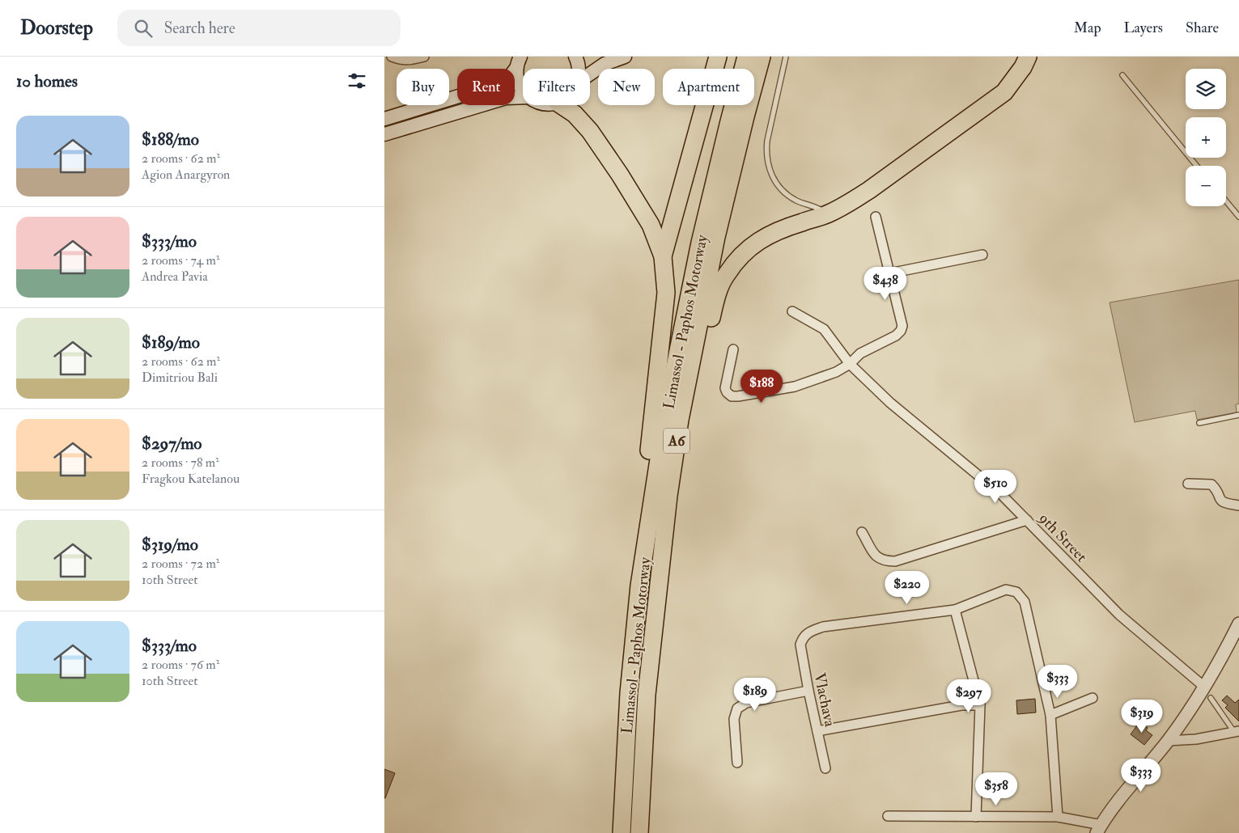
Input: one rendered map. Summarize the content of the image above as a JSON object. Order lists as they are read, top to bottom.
{
  "streets": {
    "highway": ["Limassol - Paphos Motorway", "A6"],
    "street": ["9th Street", "Vlachava"]
  },
  "page": {
    "header": "Doorstep",
    "search": "Search here",
    "nav": ["Map", "Layers", "Share"],
    "heading": "10 homes",
    "map_buttons": ["+", "−"],
    "chip": [
      "Buy",
      "Rent",
      "Filters",
      "New",
      "Apartment"
    ],
    "list": [
      {
        "name": "$188/mo",
        "note": "2 rooms · 62 m² · Agion Anargyron"
      },
      {
        "name": "$333/mo",
        "note": "2 rooms · 74 m² · Andrea Pavia"
      },
      {
        "name": "$189/mo",
        "note": "2 rooms · 62 m² · Dimitriou Bali"
      },
      {
        "name": "$297/mo",
        "note": "2 rooms · 78 m² · Fragkou Katelanou"
      },
      {
        "name": "$319/mo",
        "note": "2 rooms · 72 m² · 10th Street"
      },
      {
        "name": "$333/mo",
        "note": "2 rooms · 76 m² · 10th Street"
      }
    ],
    "price": [
      "$438",
      "$188",
      "$510",
      "$220",
      "$333",
      "$189",
      "$297",
      "$319",
      "$333",
      "$358"
    ]
  }
}
